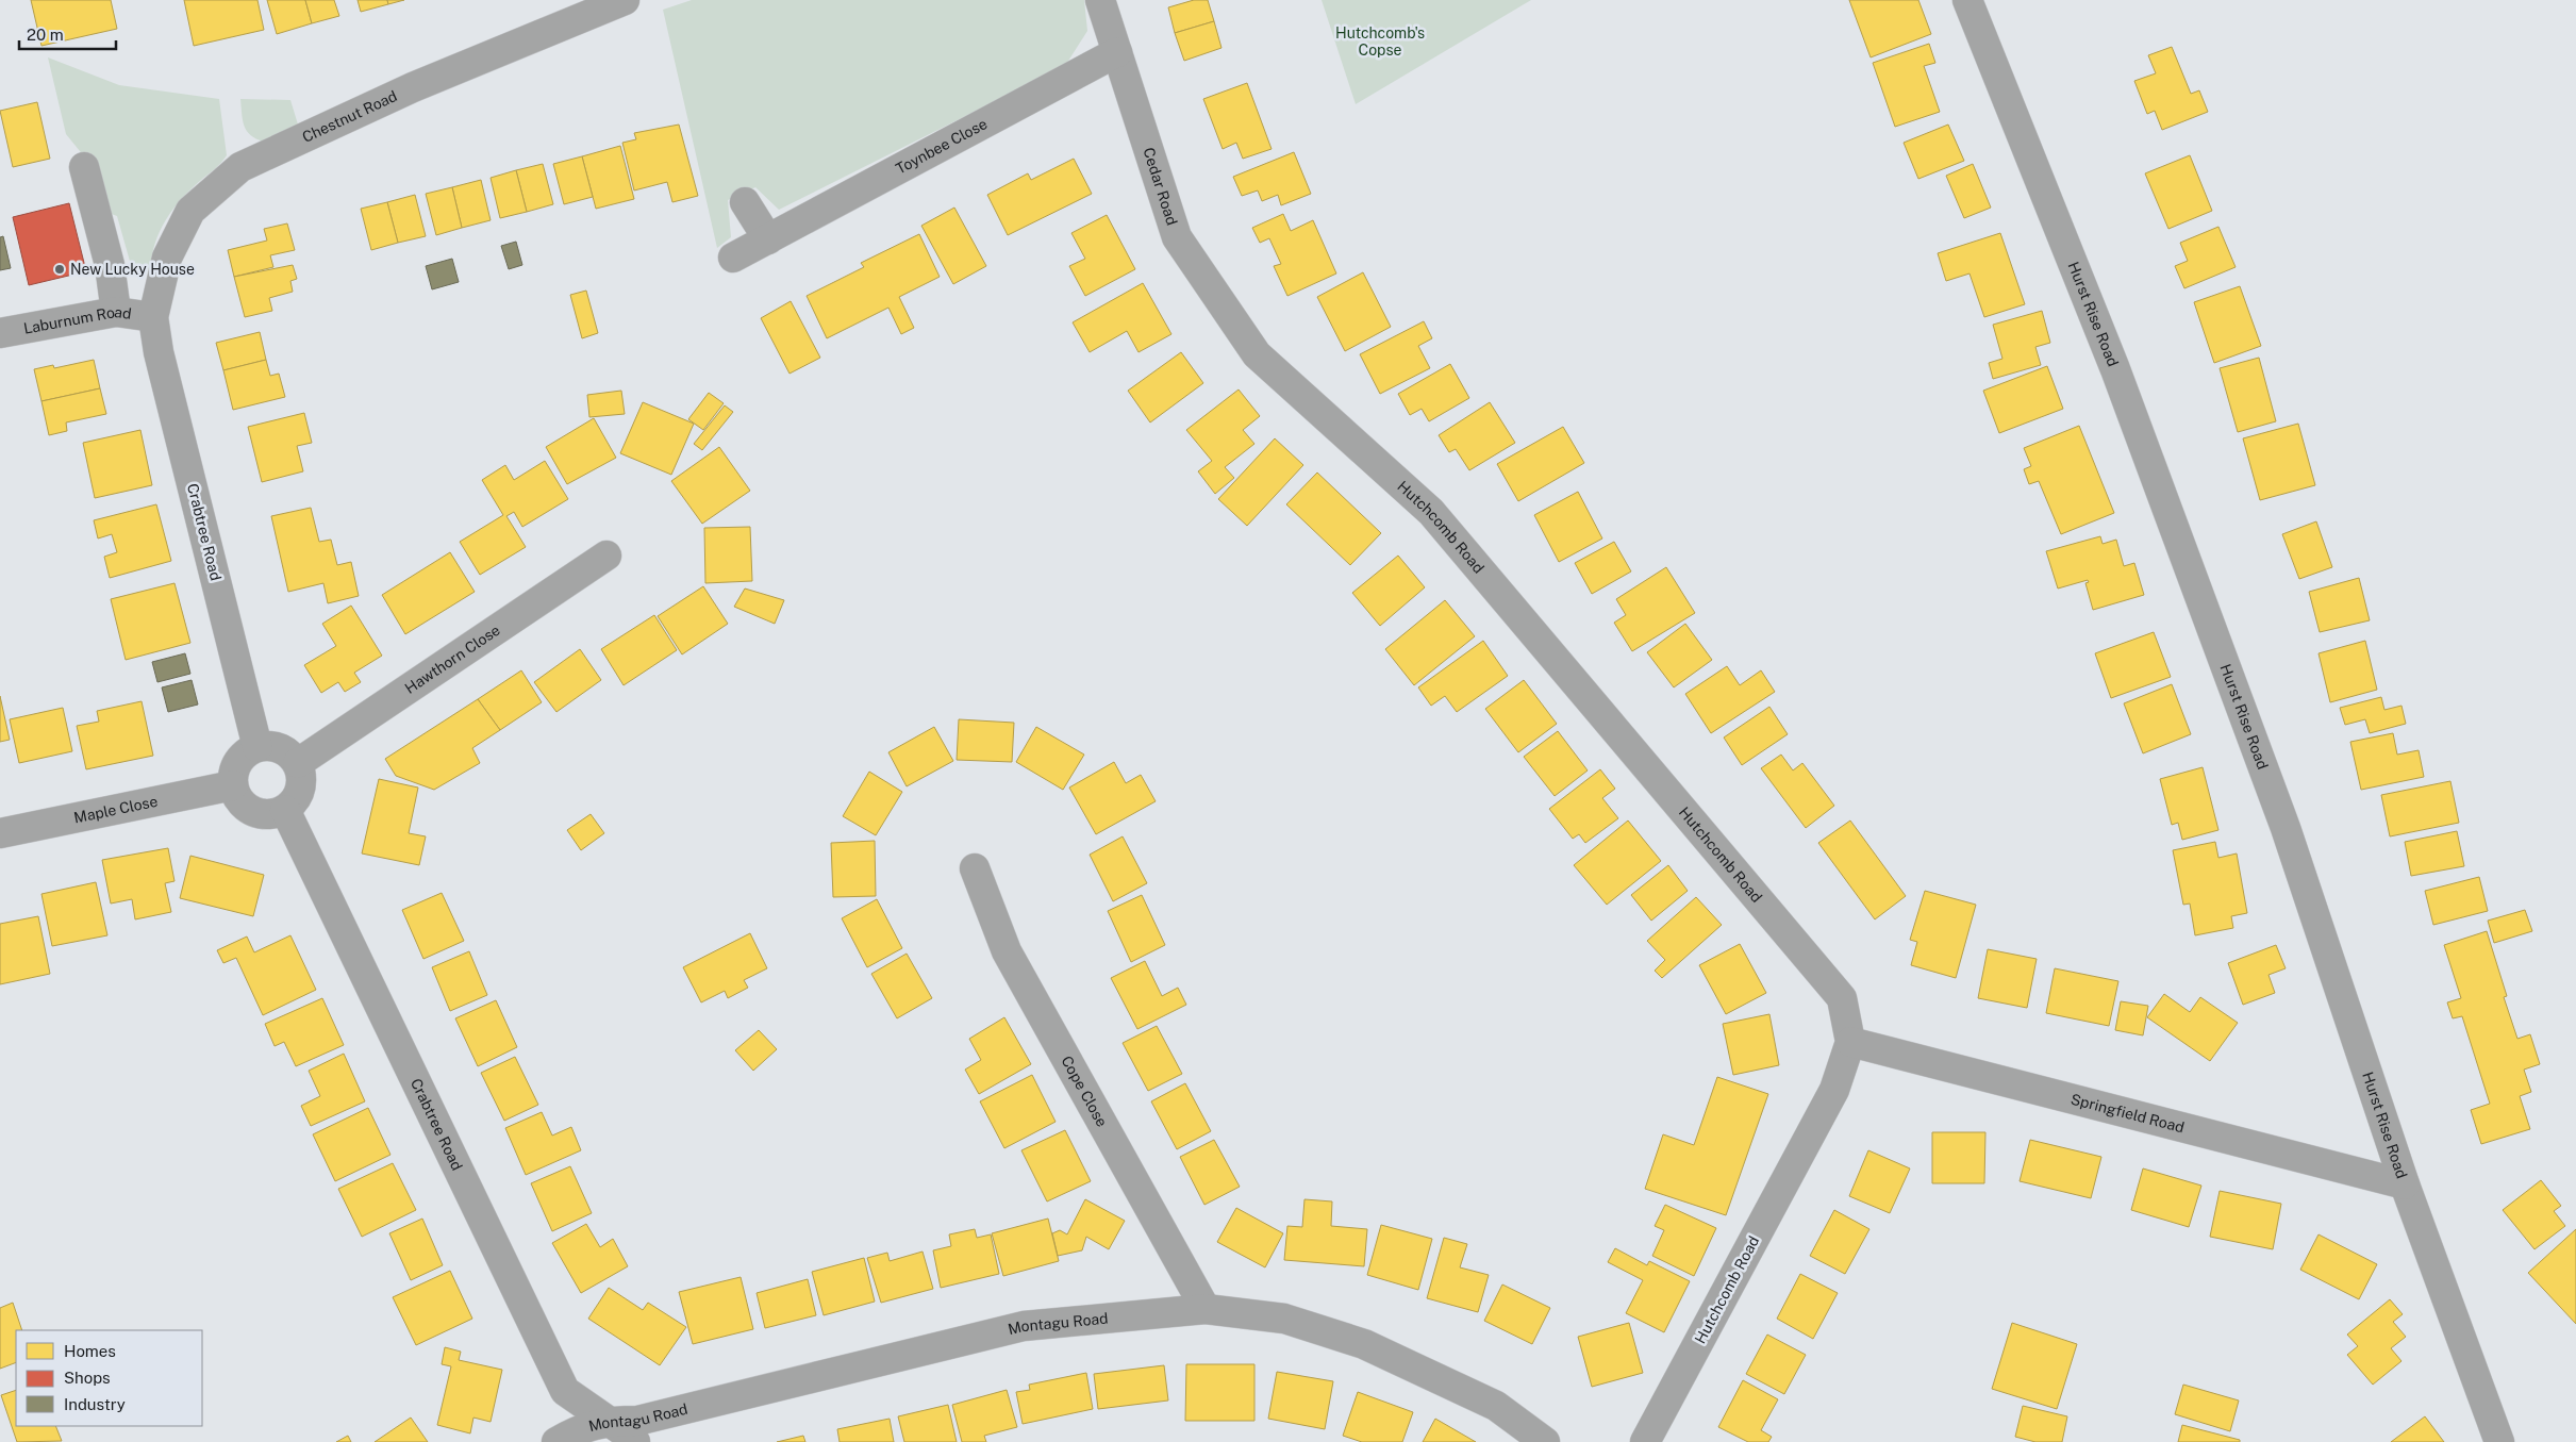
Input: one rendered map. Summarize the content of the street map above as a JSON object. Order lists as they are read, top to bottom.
{
  "streets": {
    "street": [
      "Chestnut Road",
      "Toynbee Close",
      "Cedar Road",
      "Hurst Rise Road",
      "Laburnum Road",
      "Hutchcomb Road",
      "Crabtree Road",
      "Hawthorn Close",
      "Maple Close",
      "Cope Close",
      "Springfield Road",
      "Montagu Road"
    ]
  },
  "crossings": [
    ["Chestnut Road", "Laburnum Road"],
    ["Chestnut Road", "Crabtree Road"],
    ["Toynbee Close", "Cedar Road"],
    ["Cedar Road", "Hutchcomb Road"],
    ["Hurst Rise Road", "Springfield Road"],
    ["Laburnum Road", "Crabtree Road"],
    ["Hutchcomb Road", "Springfield Road"],
    ["Crabtree Road", "Hawthorn Close"],
    ["Crabtree Road", "Maple Close"],
    ["Crabtree Road", "Montagu Road"],
    ["Hawthorn Close", "Maple Close"],
    ["Cope Close", "Montagu Road"]
  ],
  "parks": ["Hutchcomb's Copse"],
  "places": ["New Lucky House"],
  "legend": ["Homes", "Shops", "Industry"],
  "scale_bar": "20 m"
}
